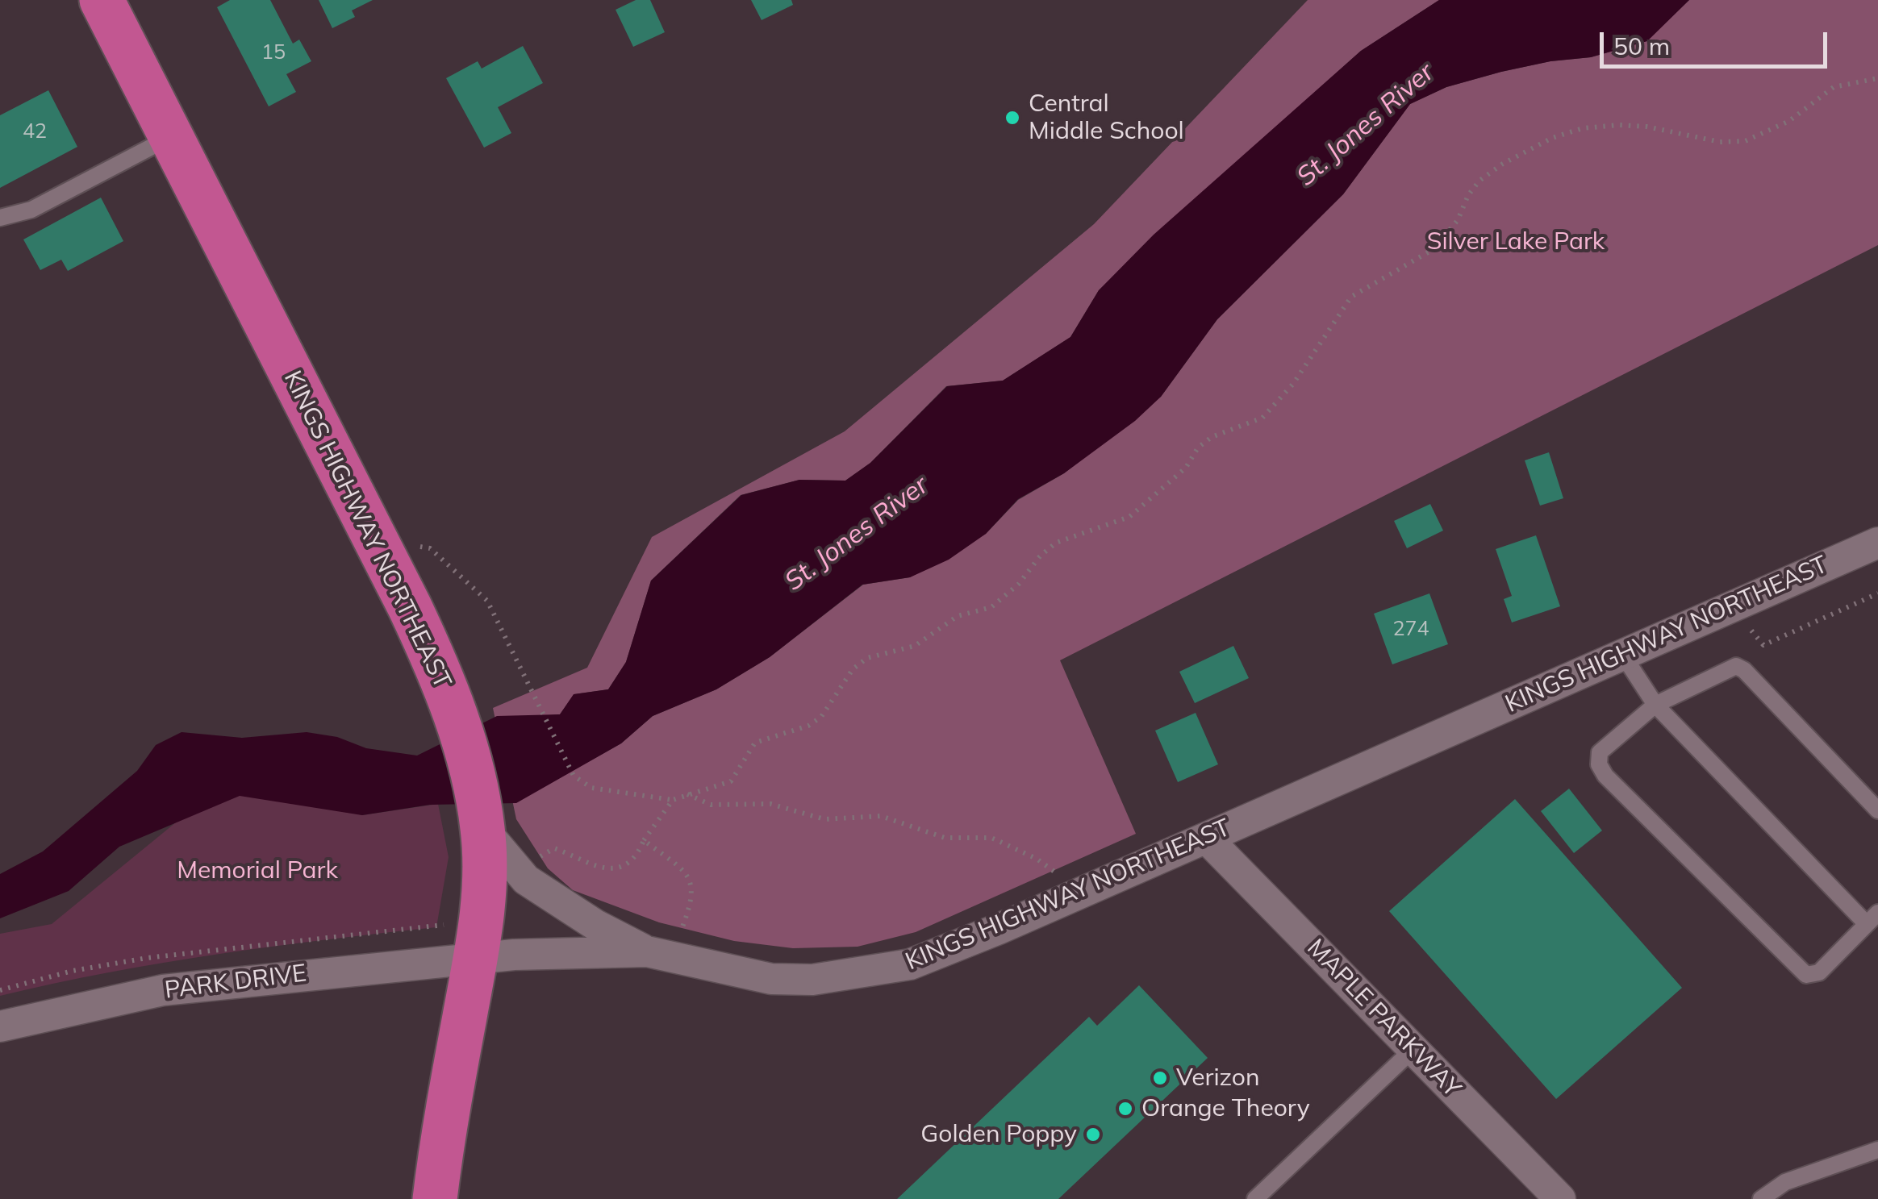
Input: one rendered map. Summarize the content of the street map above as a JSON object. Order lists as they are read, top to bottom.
{
  "streets": {
    "highway": ["KINGS HIGHWAY NORTHEAST"],
    "street": ["PARK DRIVE", "MAPLE PARKWAY"]
  },
  "crossings": [
    ["KINGS HIGHWAY NORTHEAST", "PARK DRIVE"],
    ["KINGS HIGHWAY NORTHEAST", "MAPLE PARKWAY"]
  ],
  "water": ["St. Jones River"],
  "parks": ["Silver Lake Park", "Memorial Park"],
  "places": [
    "Central Middle School",
    "Verizon",
    "Orange Theory",
    "Golden Poppy"
  ],
  "house_numbers": ["15", "42", "274"],
  "scale_bar": "50 m"
}
